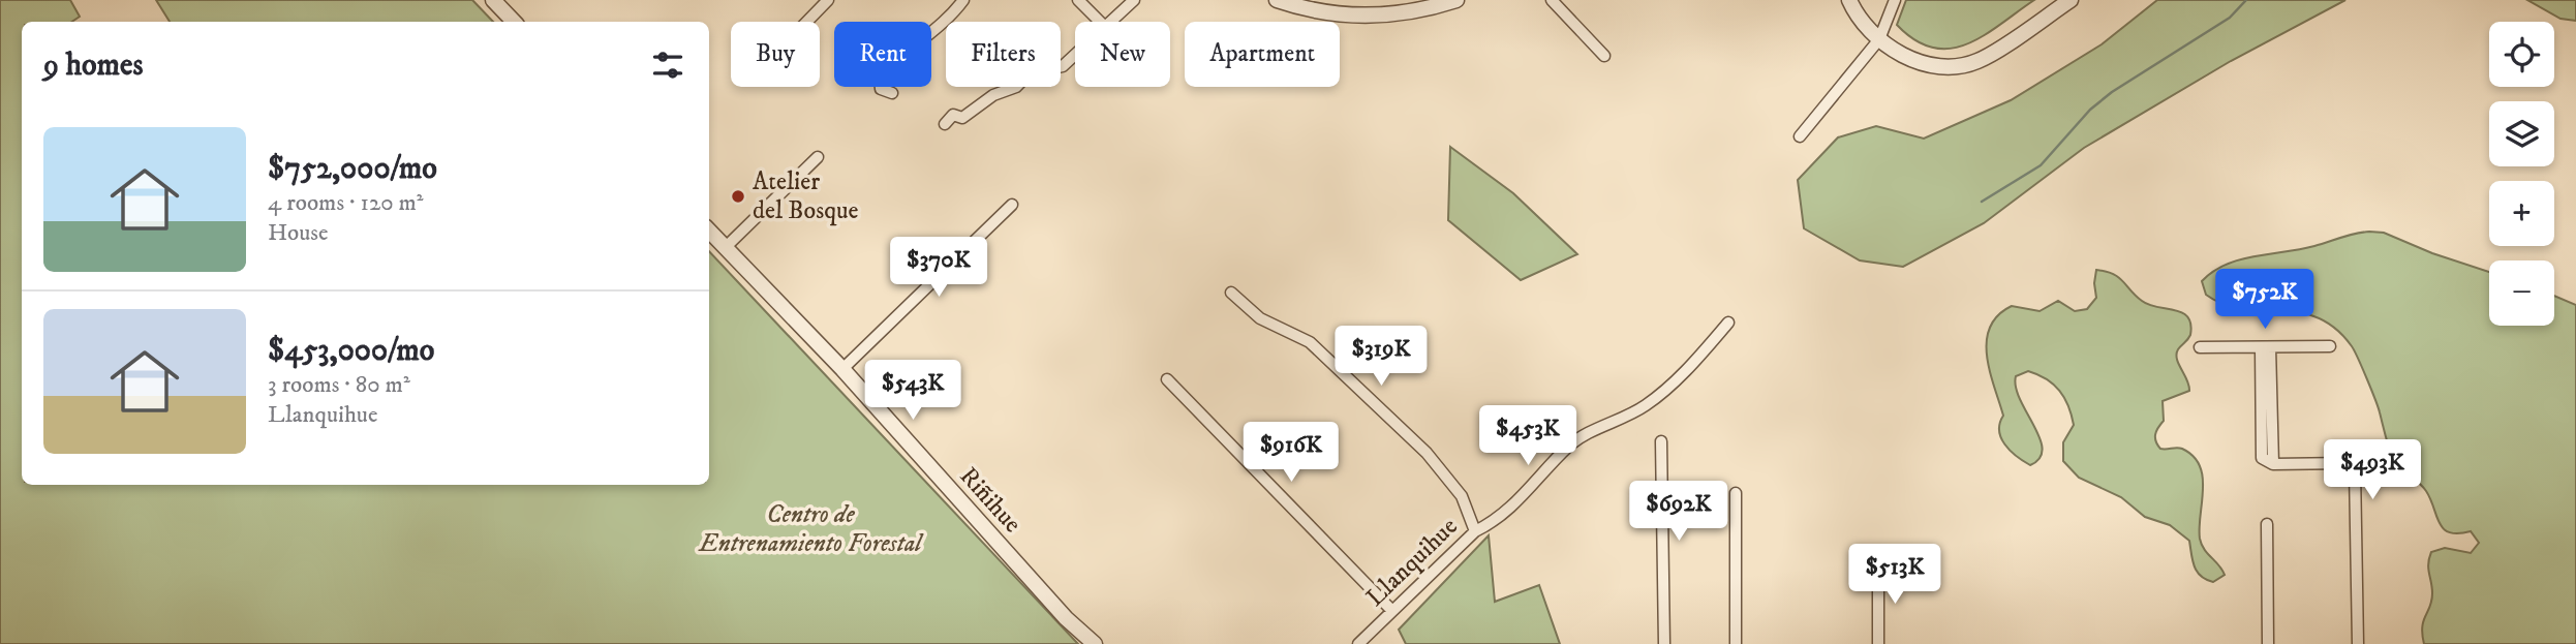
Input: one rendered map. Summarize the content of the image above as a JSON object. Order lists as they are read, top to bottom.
{
  "streets": {
    "street": ["Riñihue", "Llanquihue"]
  },
  "parks": ["Centro de Entrenamiento Forestal"],
  "places": ["Atelier del Bosque"],
  "page": {
    "map_buttons": ["+", "−"],
    "chip": [
      "Buy",
      "Rent",
      "Filters",
      "New",
      "Apartment"
    ],
    "heading": "9 homes",
    "list": [
      {
        "name": "$752,000/mo",
        "note": "4 rooms · 120 m² · House"
      },
      {
        "name": "$453,000/mo",
        "note": "3 rooms · 80 m² · Llanquihue"
      }
    ],
    "price": [
      "$370K",
      "$752K",
      "$319K",
      "$543K",
      "$453K",
      "$916K",
      "$493K",
      "$692K",
      "$513K"
    ]
  }
}
